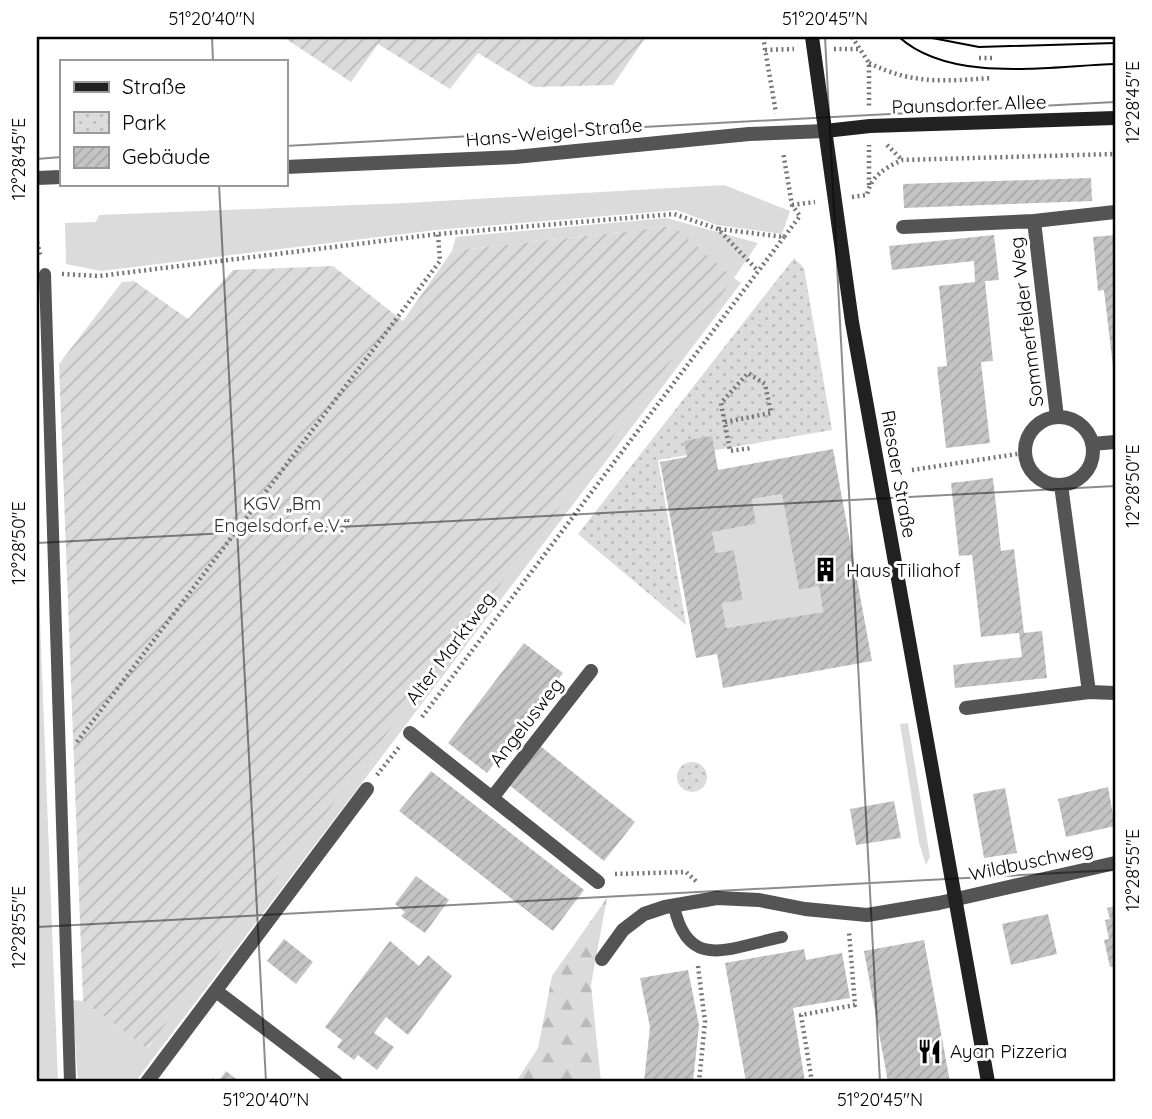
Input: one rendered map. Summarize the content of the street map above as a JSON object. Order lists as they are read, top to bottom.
{
  "streets": {
    "main road": ["Paunsdorfer Allee", "Riesaer Straße"],
    "street": [
      "Hans-Weigel-Straße",
      "Sommerfelder Weg",
      "Angelusweg",
      "Wildbuschweg"
    ],
    "path": ["Alter Marktweg"]
  },
  "crossings": [
    ["Paunsdorfer Allee", "Hans-Weigel-Straße"],
    ["Paunsdorfer Allee", "Riesaer Straße"],
    ["Hans-Weigel-Straße", "Riesaer Straße"],
    ["Hans-Weigel-Straße", "Alter Marktweg"],
    ["Riesaer Straße", "Wildbuschweg"],
    ["Alter Marktweg", "Angelusweg"]
  ],
  "parks": ["KGV „Bm Engelsdorf e.V.“"],
  "places": {
    "building": ["Haus Tiliahof"],
    "restaurant": ["Ayan Pizzeria"]
  },
  "legend": ["Straße", "Park", "Gebäude"],
  "coordinates": [
    "51°20'40\"N",
    "51°20'45\"N",
    "12°28'45\"E",
    "12°28'50\"E",
    "12°28'55\"E"
  ]
}
